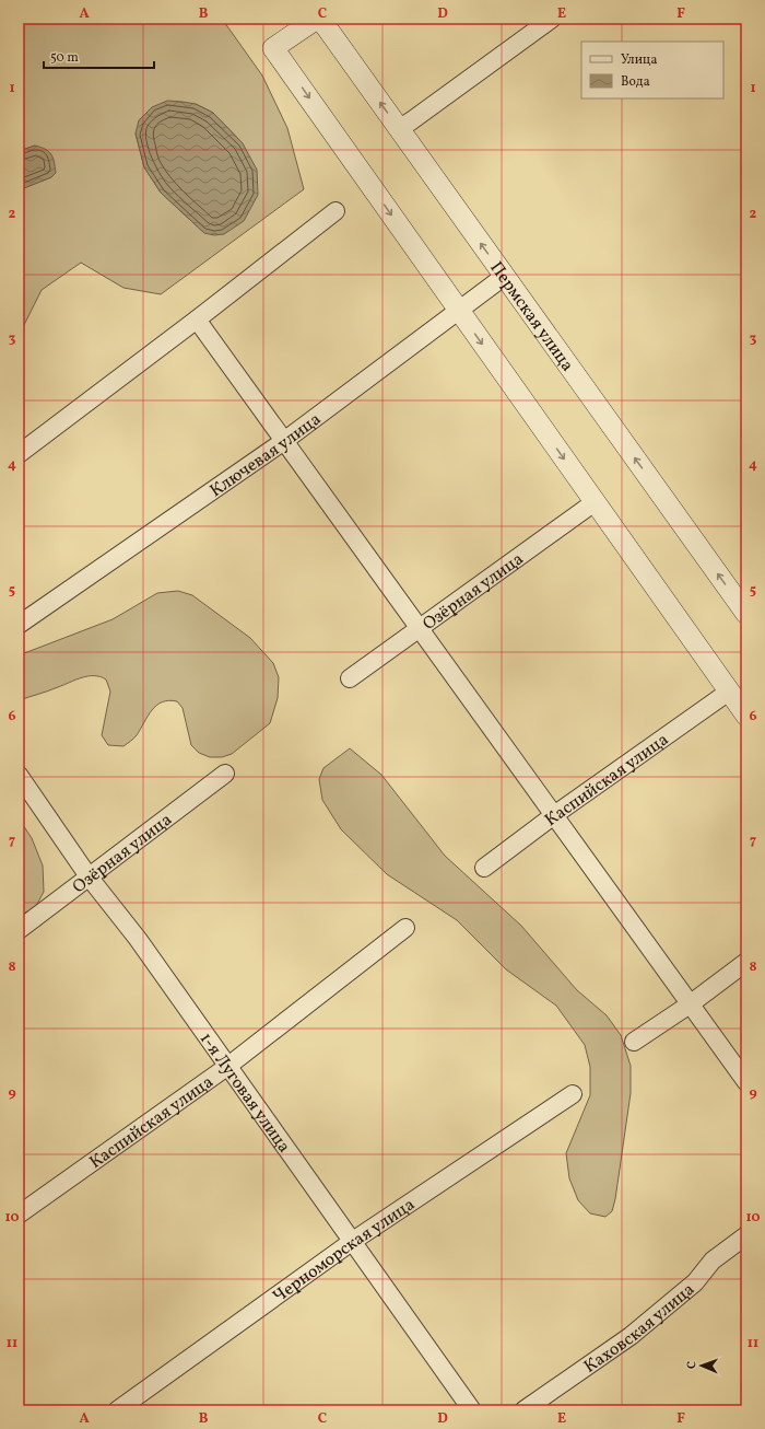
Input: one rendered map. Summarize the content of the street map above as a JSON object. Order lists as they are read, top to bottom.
{
  "streets": {
    "street": [
      "Пермская улица",
      "Ключевая улица",
      "Озёрная улица",
      "Каспийская улица",
      "1-я Луговая улица",
      "Черноморская улица",
      "Каховская улица"
    ]
  },
  "crossings": [
    ["Пермская улица", "Ключевая улица"],
    ["Озёрная улица", "1-я Луговая улица"],
    ["Каспийская улица", "1-я Луговая улица"],
    ["1-я Луговая улица", "Черноморская улица"]
  ],
  "legend": ["Улица", "Вода"],
  "scale_bar": "50 m",
  "north": "left",
  "grid": {
    "columns": [
      "A",
      "B",
      "C",
      "D",
      "E",
      "F"
    ],
    "rows": [
      "1",
      "2",
      "3",
      "4",
      "5",
      "6",
      "7",
      "8",
      "9",
      "10",
      "11"
    ]
  }
}
